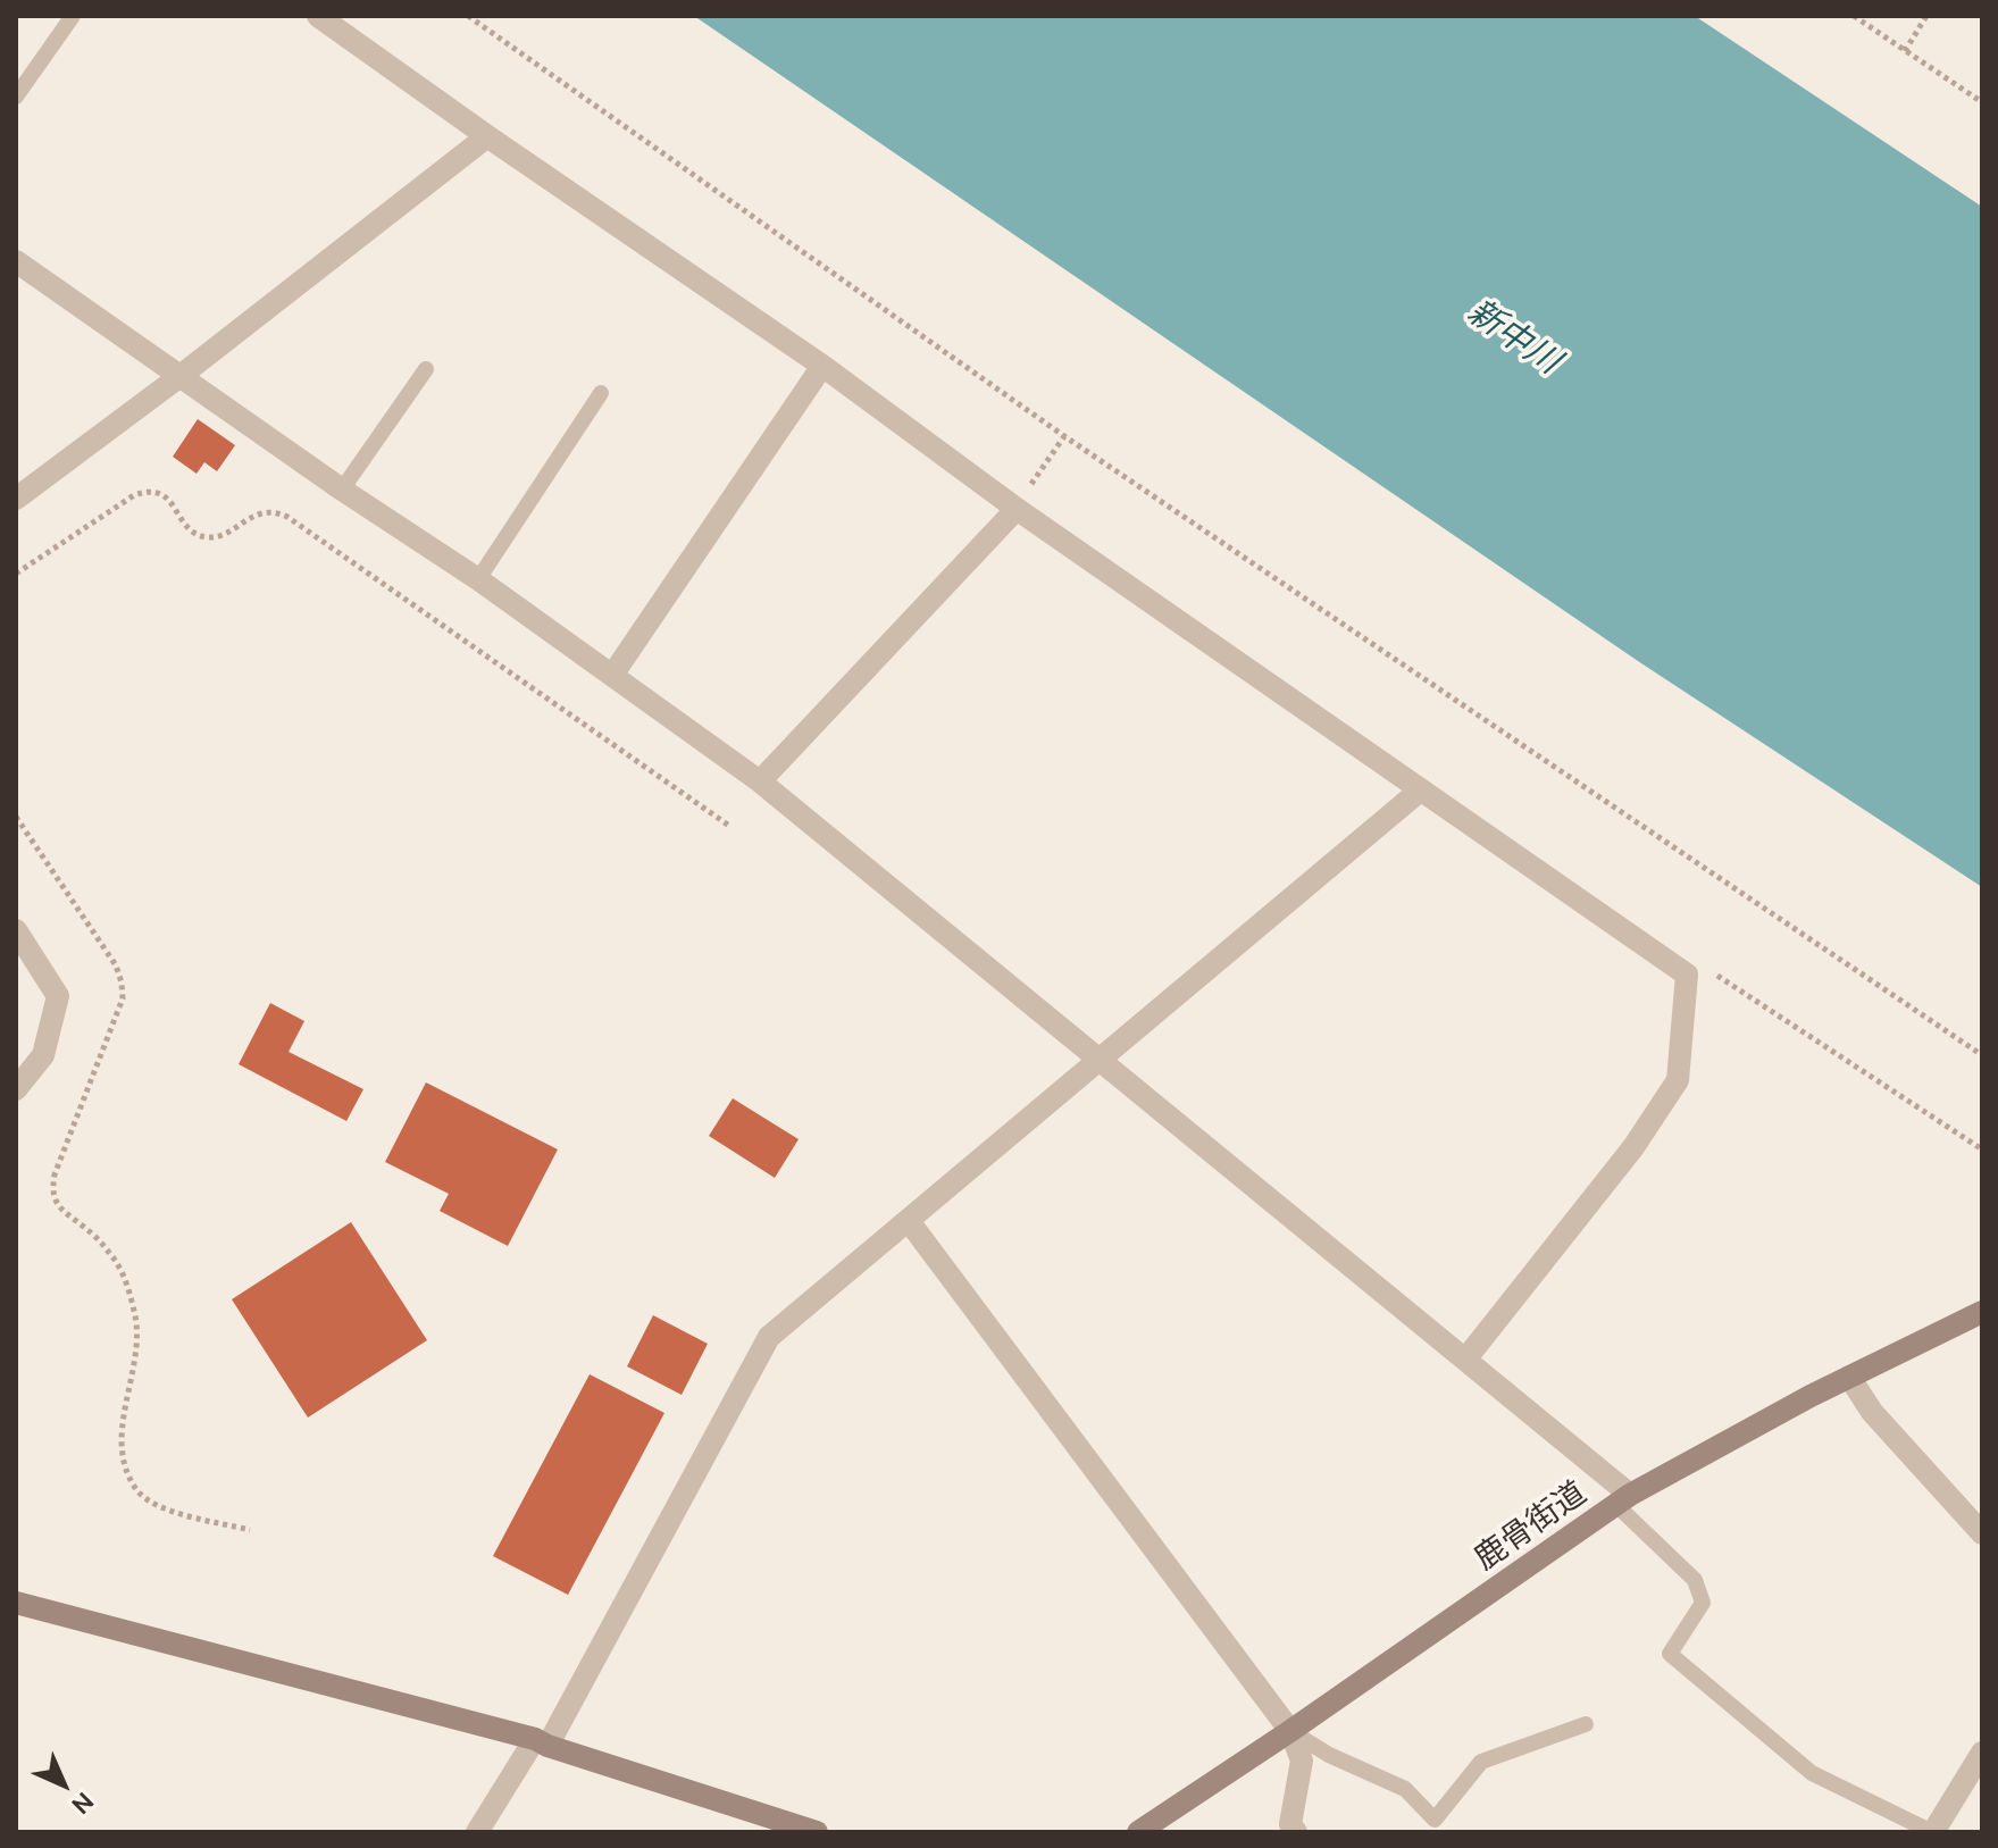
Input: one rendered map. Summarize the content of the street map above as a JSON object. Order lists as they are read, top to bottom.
{
  "streets": {
    "street": ["鹿骨街道"]
  },
  "water": ["新中川"],
  "north": "bottom right"
}
